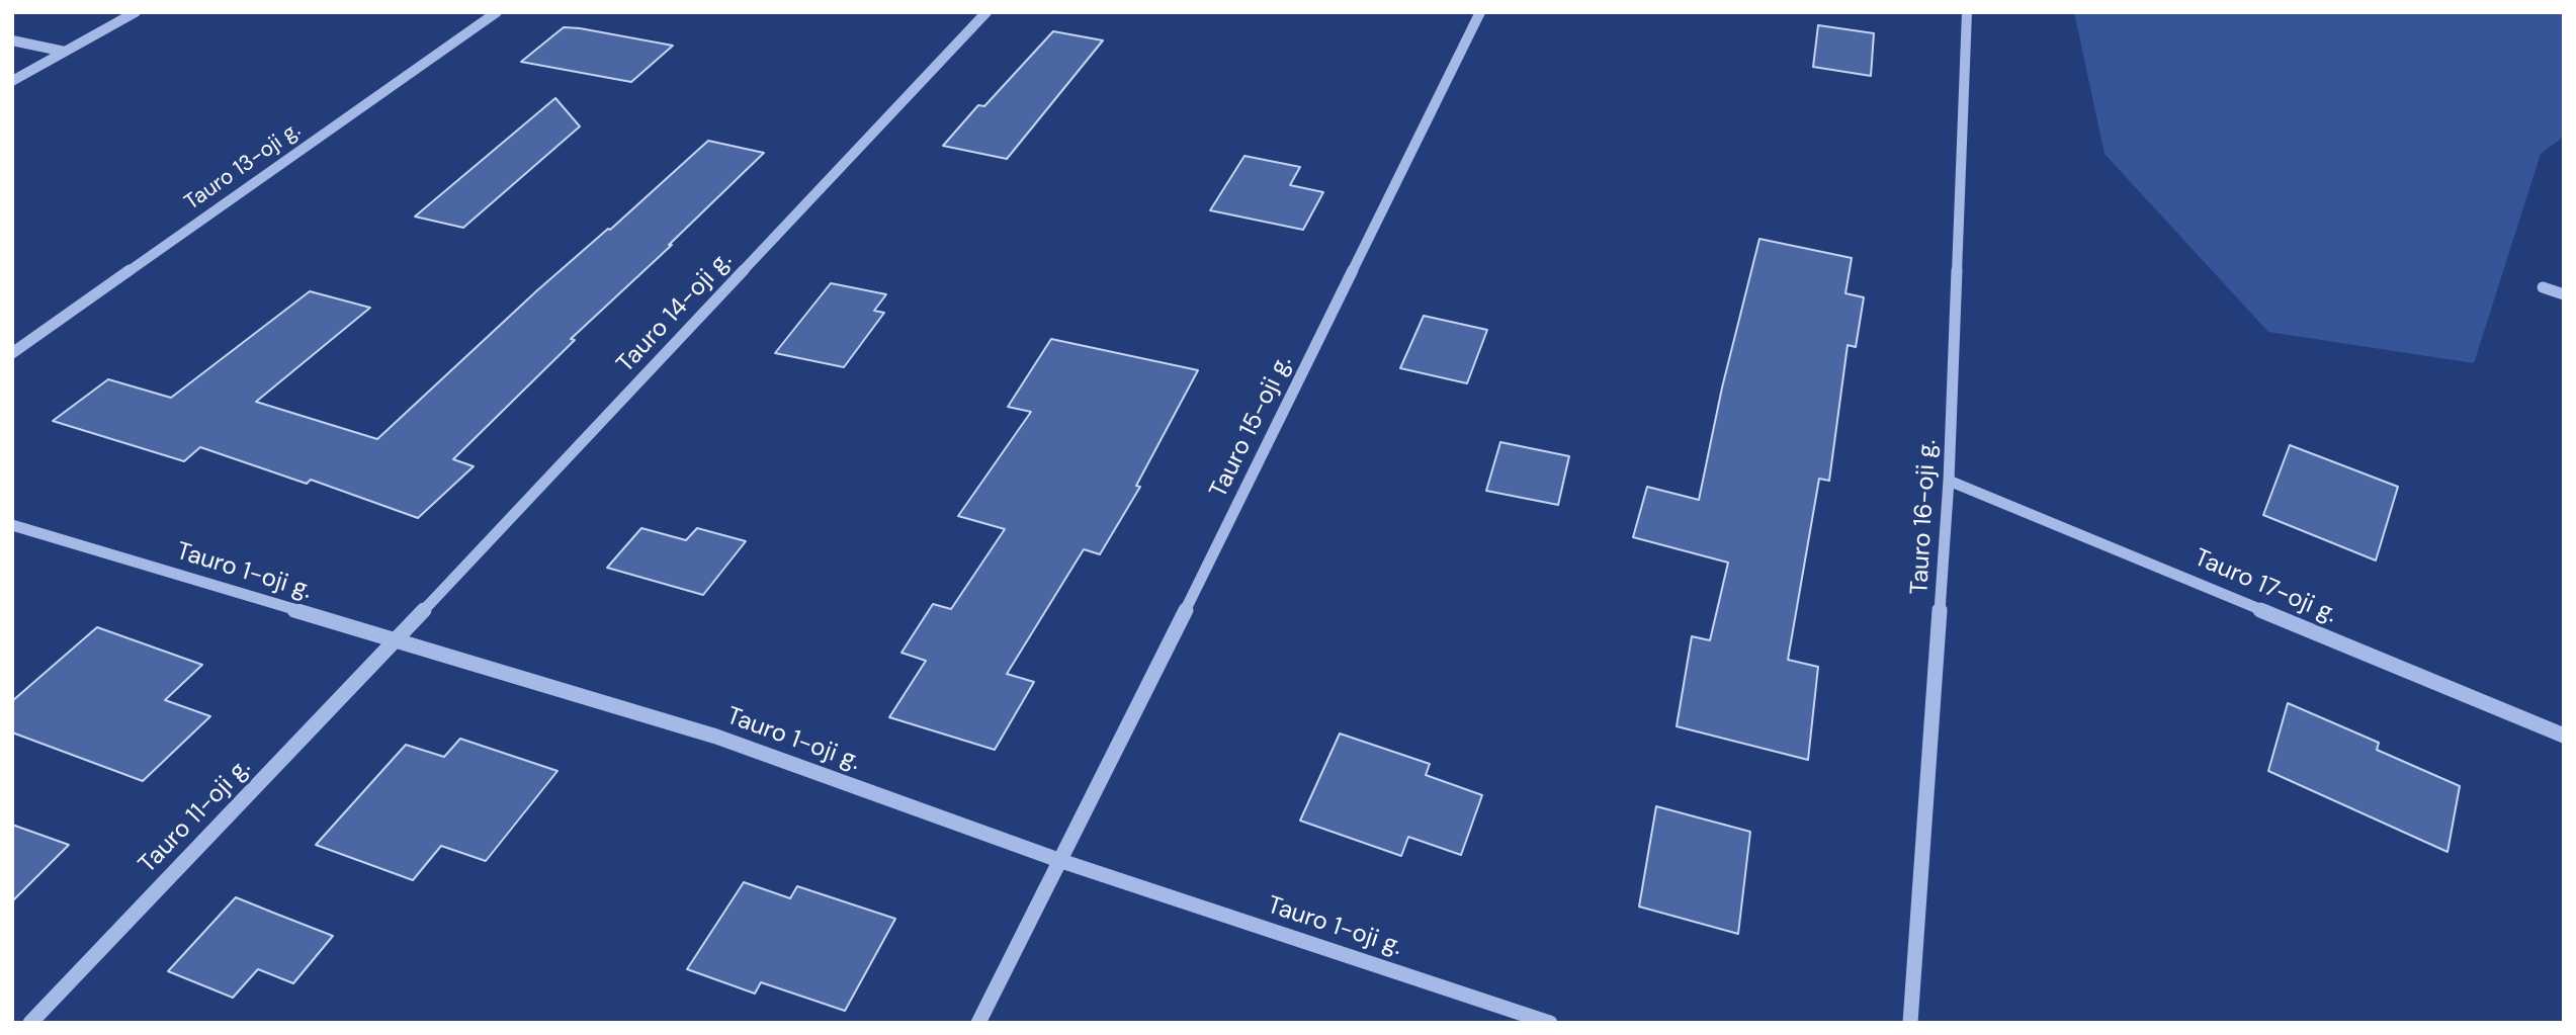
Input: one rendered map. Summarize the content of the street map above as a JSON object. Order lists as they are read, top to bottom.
{
  "streets": {
    "street": [
      "Tauro 13-oji g.",
      "Tauro 14-oji g.",
      "Tauro 15-oji g.",
      "Tauro 16-oji g.",
      "Tauro 1-oji g.",
      "Tauro 17-oji g.",
      "Tauro 11-oji g."
    ]
  },
  "crossings": [
    ["Tauro 14-oji g.", "Tauro 1-oji g."],
    ["Tauro 14-oji g.", "Tauro 11-oji g."],
    ["Tauro 15-oji g.", "Tauro 1-oji g."],
    ["Tauro 16-oji g.", "Tauro 17-oji g."],
    ["Tauro 1-oji g.", "Tauro 11-oji g."]
  ]
}
